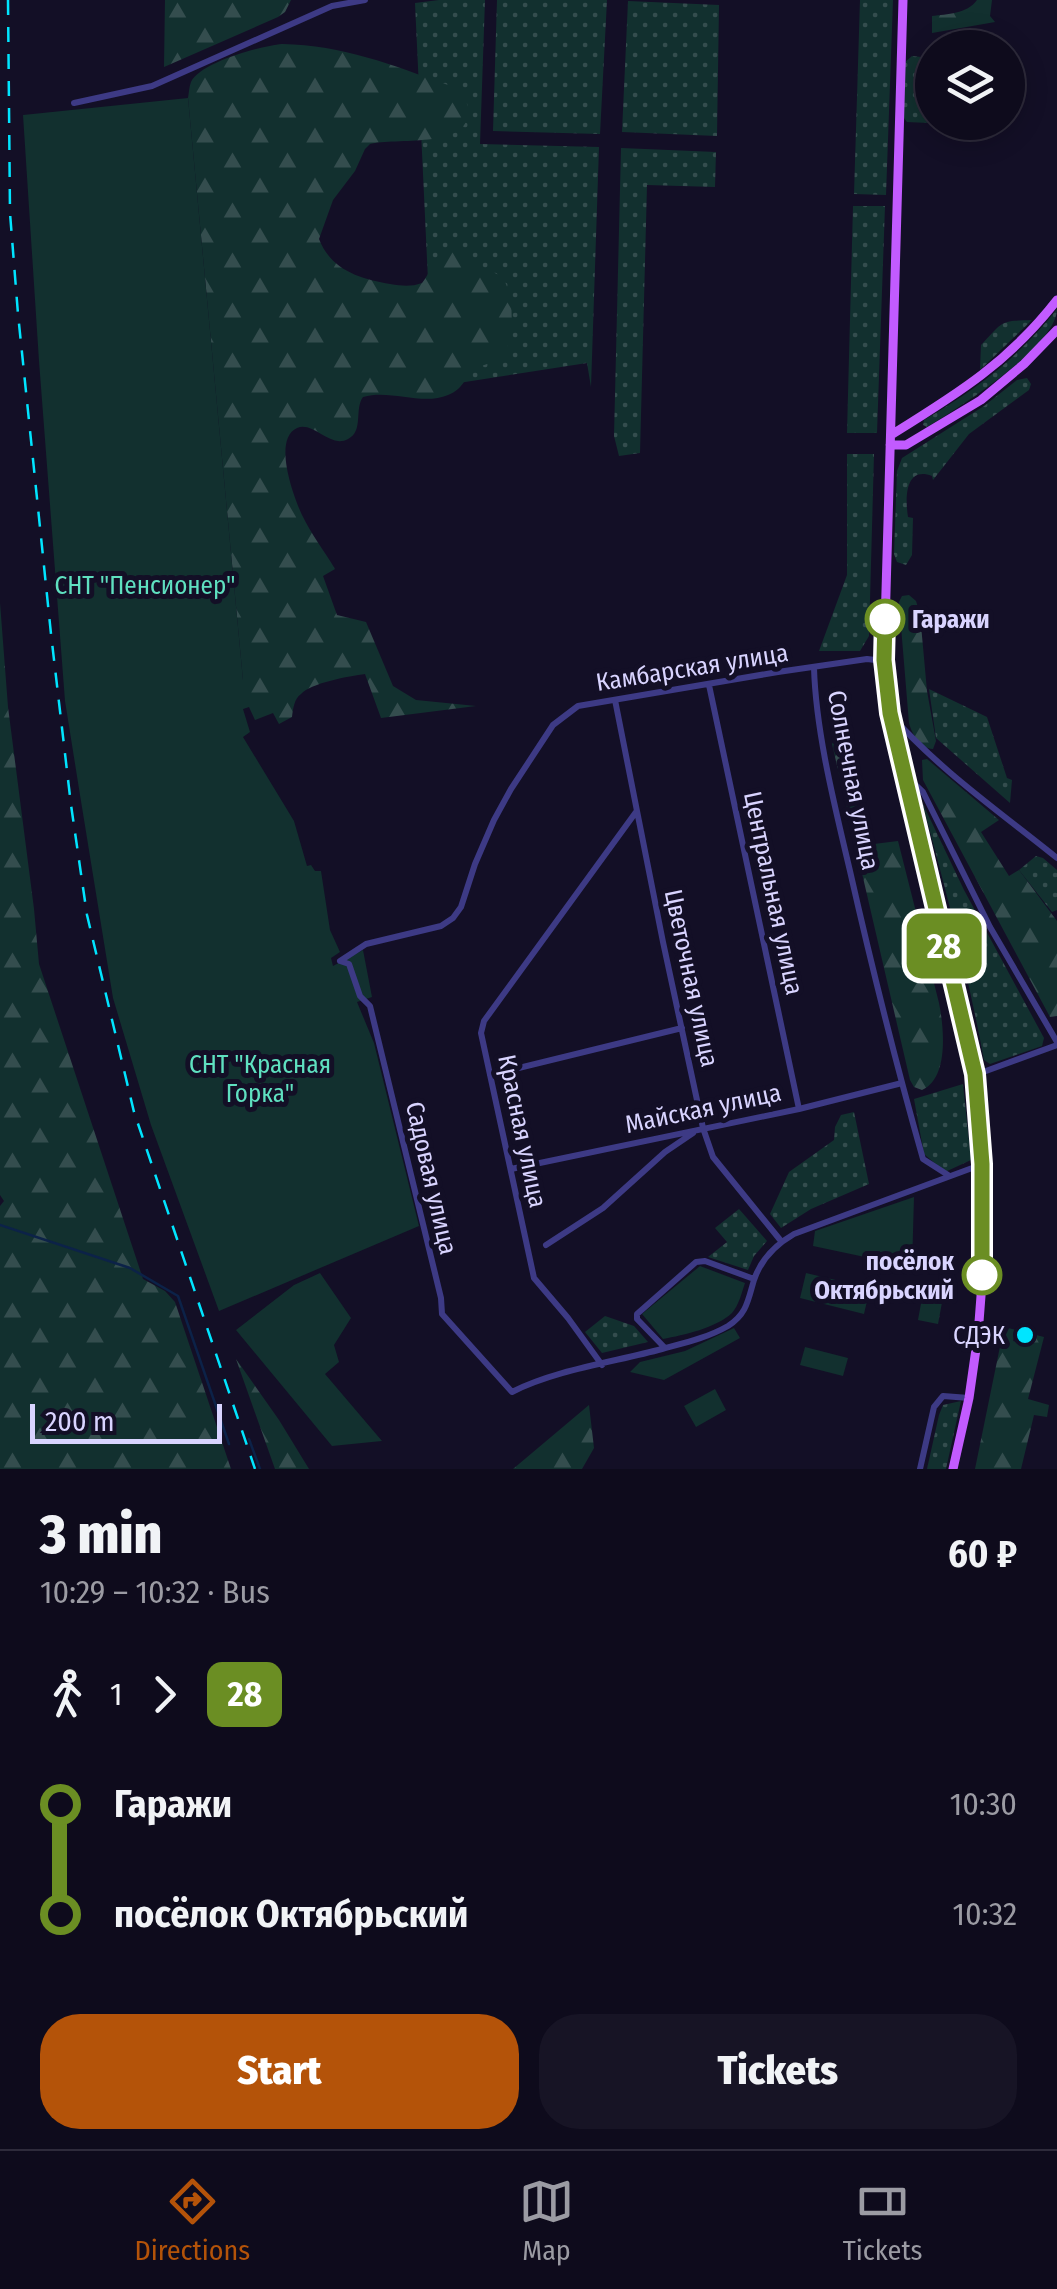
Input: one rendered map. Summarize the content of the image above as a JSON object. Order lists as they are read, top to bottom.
{
  "streets": {
    "street": [
      "Камбарская улица",
      "Солнечная улица",
      "Центральная улица",
      "Цветочная улица",
      "Майская улица",
      "Красная улица",
      "Садовая улица"
    ]
  },
  "crossings": [
    ["Камбарская улица", "Солнечная улица"],
    ["Камбарская улица", "Центральная улица"],
    ["Камбарская улица", "Цветочная улица"],
    ["Камбарская улица", "Садовая улица"],
    ["Солнечная улица", "Майская улица"],
    ["Центральная улица", "Майская улица"],
    ["Цветочная улица", "Майская улица"],
    ["Цветочная улица", "Красная улица"],
    ["Майская улица", "Красная улица"],
    ["Красная улица", "Садовая улица"]
  ],
  "parks": ["СНТ \"Пенсионер\"", "СНТ \"Красная Горка\""],
  "places": ["Гаражи", "посёлок Октябрьский", "СДЭК"],
  "lines": ["bus line 28"],
  "scale_bar": "200 m",
  "page": {
    "on_map": "28",
    "scale": "200 m",
    "heading": ["3 min", "10:29 – 10:32 · Bus", "60 ₽"],
    "legs": ["1", "28"],
    "list": [
      {
        "name": "Гаражи",
        "value": "10:30"
      },
      {
        "name": "посёлок Октябрьский",
        "value": "10:32"
      }
    ],
    "buttons": ["Start", "Tickets"],
    "tabs": ["Directions", "Map", "Tickets"]
  }
}
